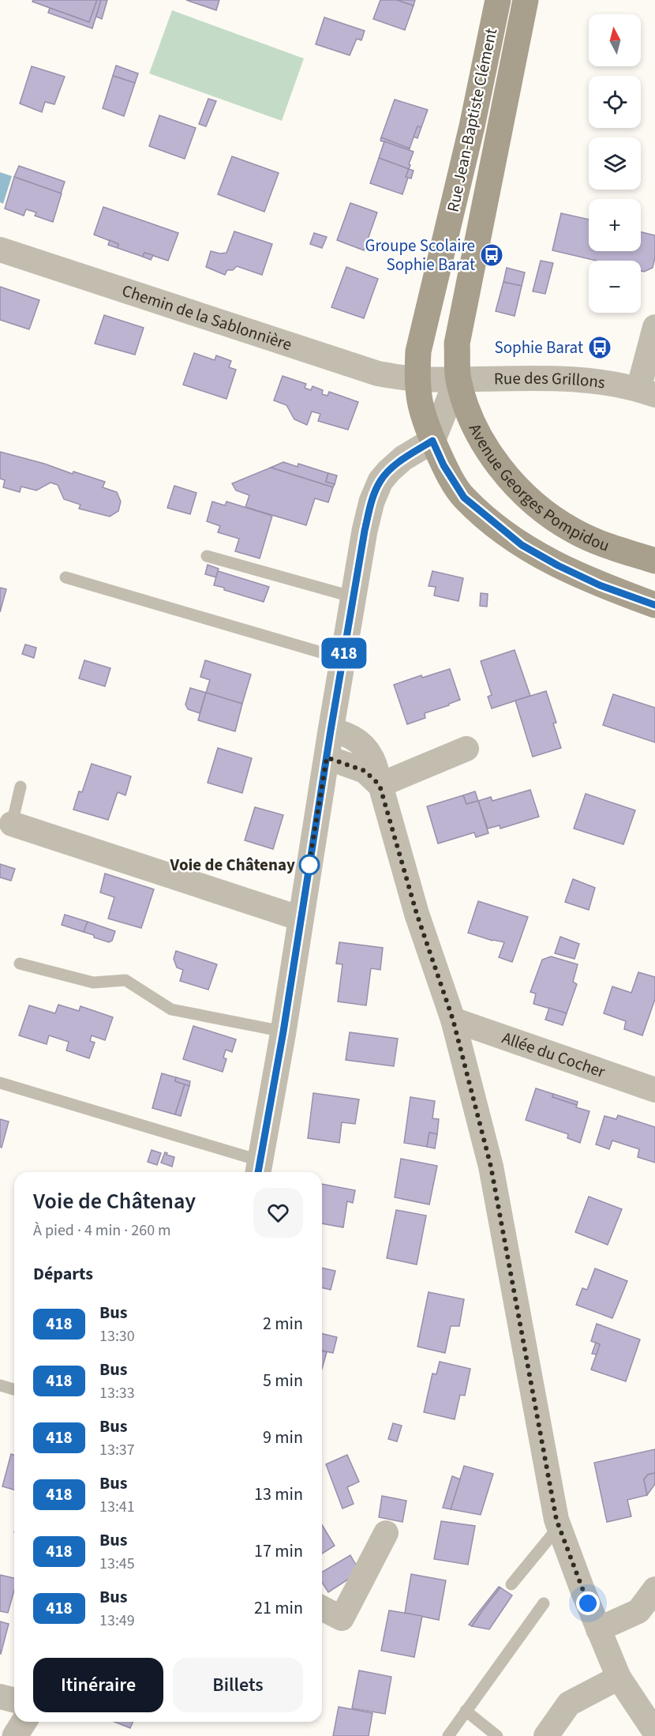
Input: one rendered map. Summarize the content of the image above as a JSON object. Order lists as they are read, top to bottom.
{
  "streets": {
    "main road": ["Rue Jean-Baptiste Clément", "Avenue Georges Pompidou"],
    "street": ["Chemin de la Sablonnière", "Rue des Grillons", "Allée du Cocher"]
  },
  "crossings": [
    ["Rue Jean-Baptiste Clément", "Chemin de la Sablonnière"],
    ["Rue Jean-Baptiste Clément", "Rue des Grillons"],
    ["Rue Jean-Baptiste Clément", "Avenue Georges Pompidou"],
    ["Chemin de la Sablonnière", "Rue des Grillons"],
    ["Chemin de la Sablonnière", "Avenue Georges Pompidou"],
    ["Rue des Grillons", "Avenue Georges Pompidou"]
  ],
  "places": {
    "bus stop": ["Groupe Scolaire Sophie Barat", "Sophie Barat"],
    "other": ["Voie de Châtenay"]
  },
  "lines": ["bus line 418"],
  "north": "top",
  "page": {
    "on_map": "418",
    "map_buttons": ["+", "−"],
    "heading": [
      ["Voie de Châtenay", "À pied · 4 min · 260 m"],
      "Départs"
    ],
    "list": [
      {
        "mark": "418",
        "name": "Bus",
        "note": "13:30",
        "value": "2 min"
      },
      {
        "mark": "418",
        "name": "Bus",
        "note": "13:33",
        "value": "5 min"
      },
      {
        "mark": "418",
        "name": "Bus",
        "note": "13:37",
        "value": "9 min"
      },
      {
        "mark": "418",
        "name": "Bus",
        "note": "13:41",
        "value": "13 min"
      },
      {
        "mark": "418",
        "name": "Bus",
        "note": "13:45",
        "value": "17 min"
      },
      {
        "mark": "418",
        "name": "Bus",
        "note": "13:49",
        "value": "21 min"
      }
    ],
    "buttons": ["Itinéraire", "Billets"]
  }
}
